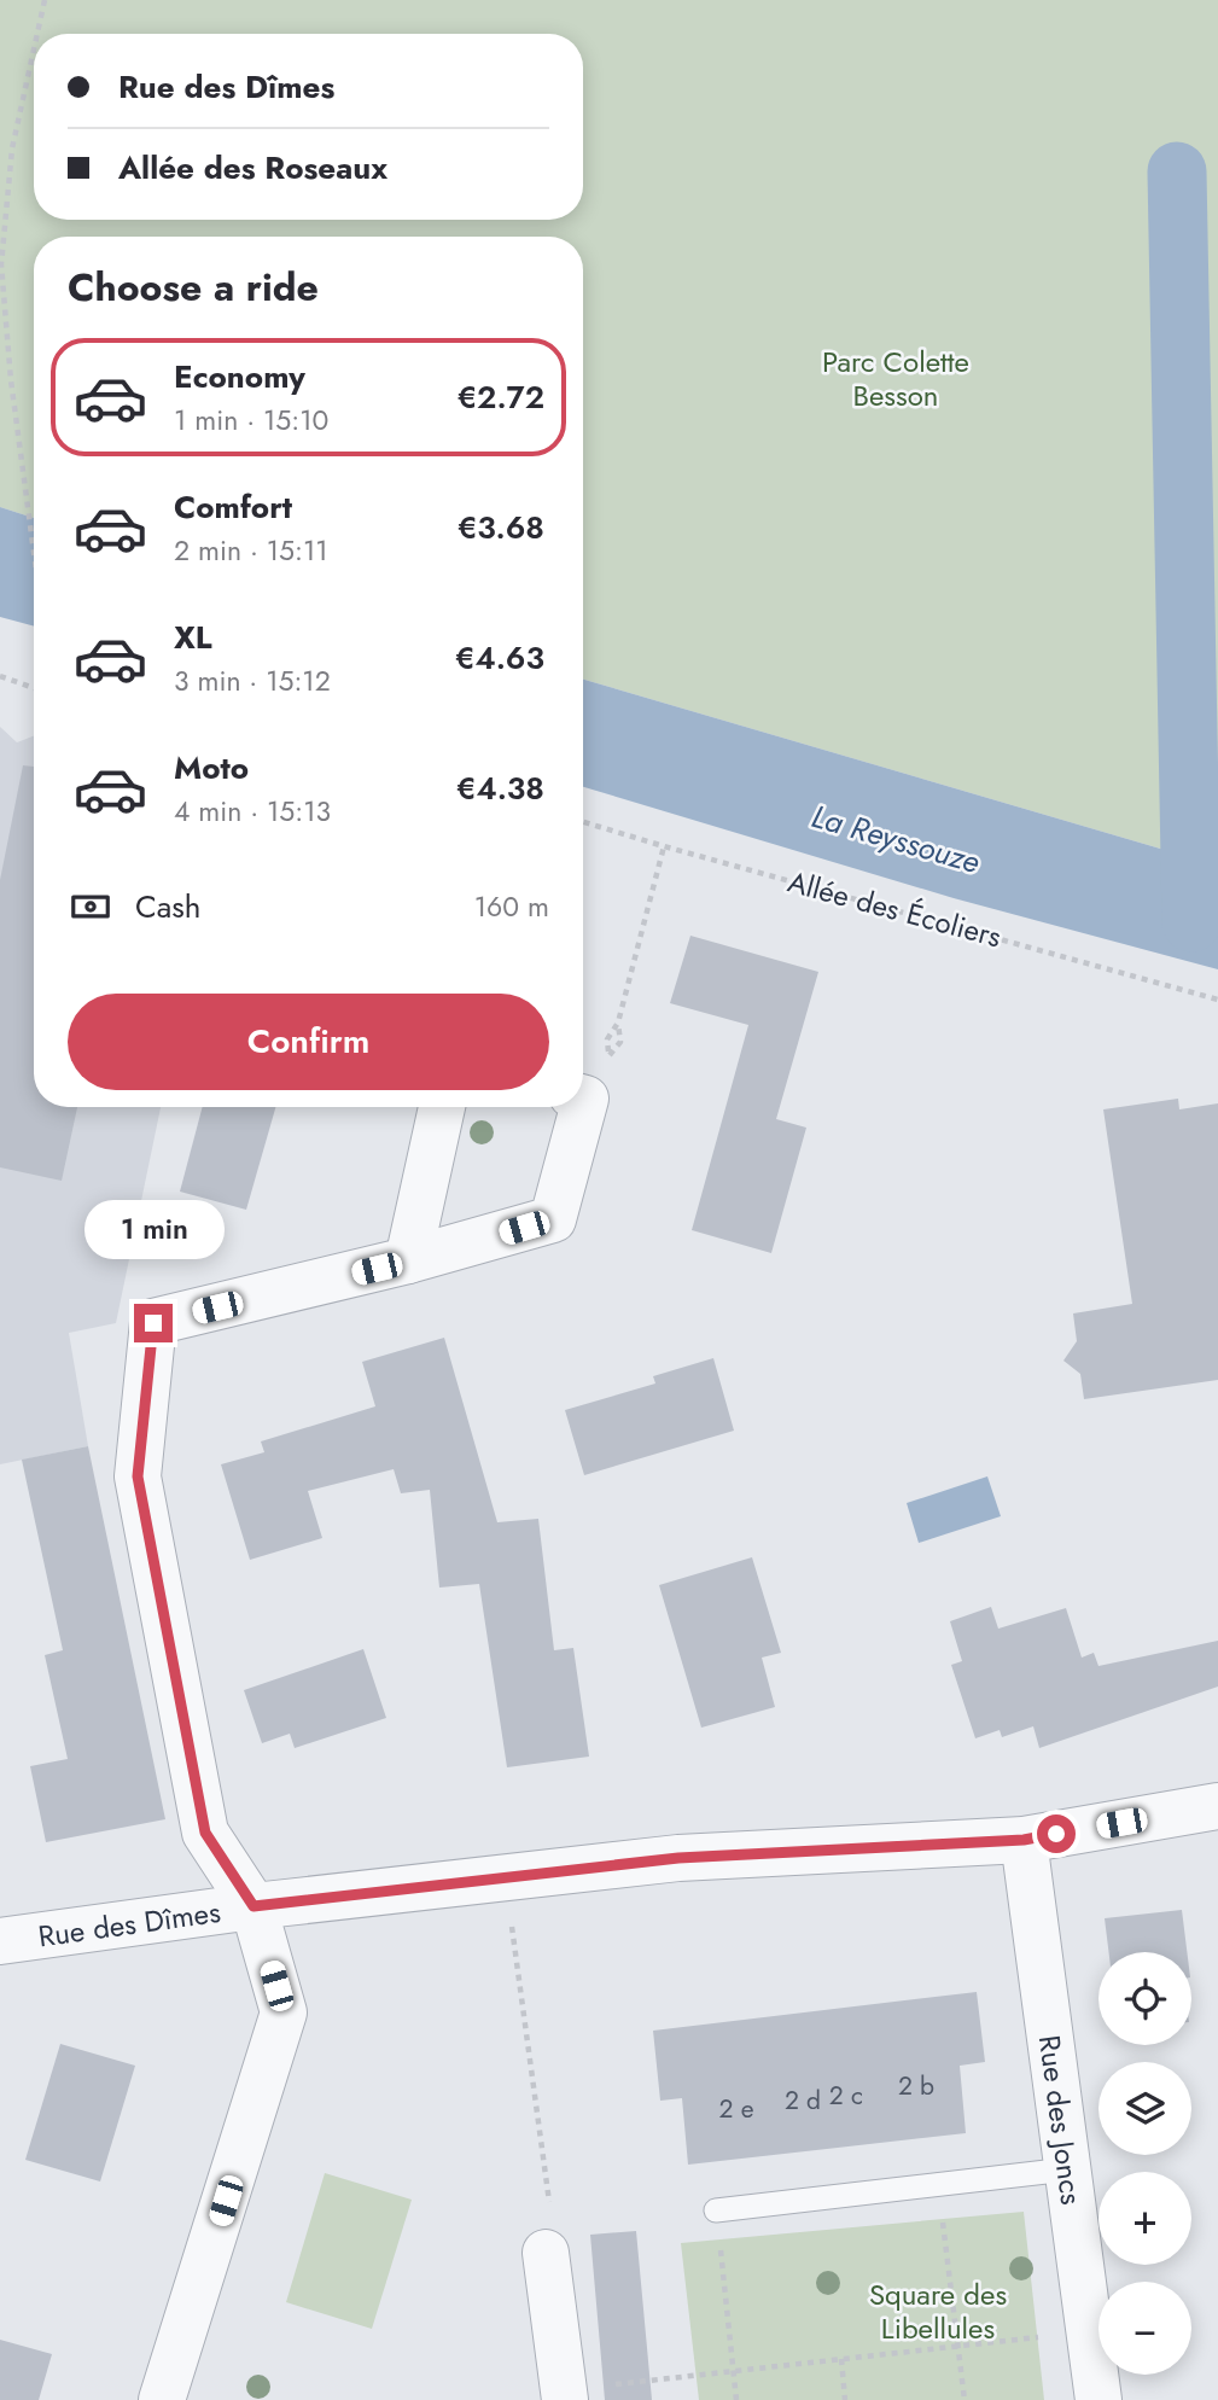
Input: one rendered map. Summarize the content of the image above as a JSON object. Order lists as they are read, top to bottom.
{
  "streets": {
    "street": ["Rue des Dîmes", "Rue des Joncs"],
    "path": ["Allée des Écoliers"]
  },
  "crossings": [
    ["Rue des Dîmes", "Rue des Joncs"]
  ],
  "water": ["La Reyssouze"],
  "parks": ["Parc Colette Besson", "Square des Libellules"],
  "house_numbers": [
    "2 b",
    "2 c",
    "2 d",
    "2 e"
  ],
  "page": {
    "banner": ["Rue des Dîmes", "Allée des Roseaux"],
    "heading": "Choose a ride",
    "list": [
      {
        "name": "Economy",
        "note": "1 min · 15:10",
        "value": "€2.72"
      },
      {
        "name": "Comfort",
        "note": "2 min · 15:11",
        "value": "€3.68"
      },
      {
        "name": "XL",
        "note": "3 min · 15:12",
        "value": "€4.63"
      },
      {
        "name": "Moto",
        "note": "4 min · 15:13",
        "value": "€4.38"
      }
    ],
    "pay": ["Cash", "160 m"],
    "buttons": "Confirm",
    "bubble": "1 min",
    "map_buttons": ["+", "−"]
  }
}
